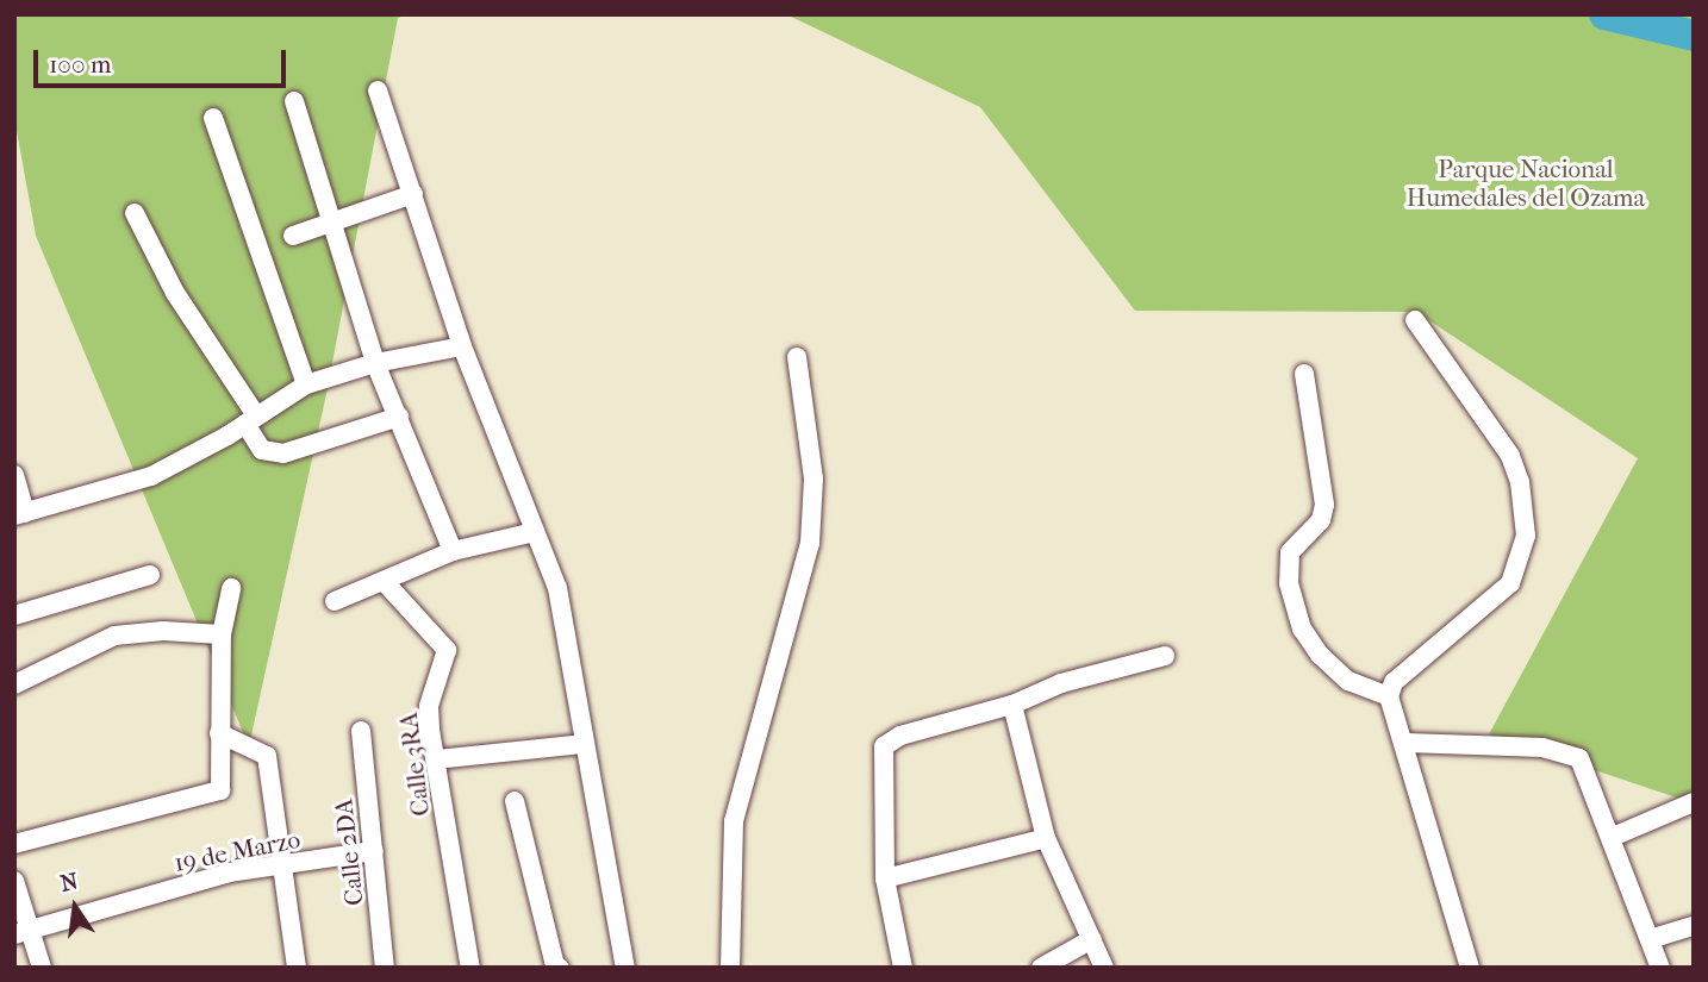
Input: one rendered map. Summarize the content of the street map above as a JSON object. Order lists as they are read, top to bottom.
{
  "streets": {
    "street": ["Calle 3RA", "19 de Marzo", "Calle 2DA"]
  },
  "crossings": [
    ["19 de Marzo", "Calle 2DA"]
  ],
  "parks": ["Parque Nacional Humedales del Ozama"],
  "scale_bar": "100 m",
  "north": "top"
}
